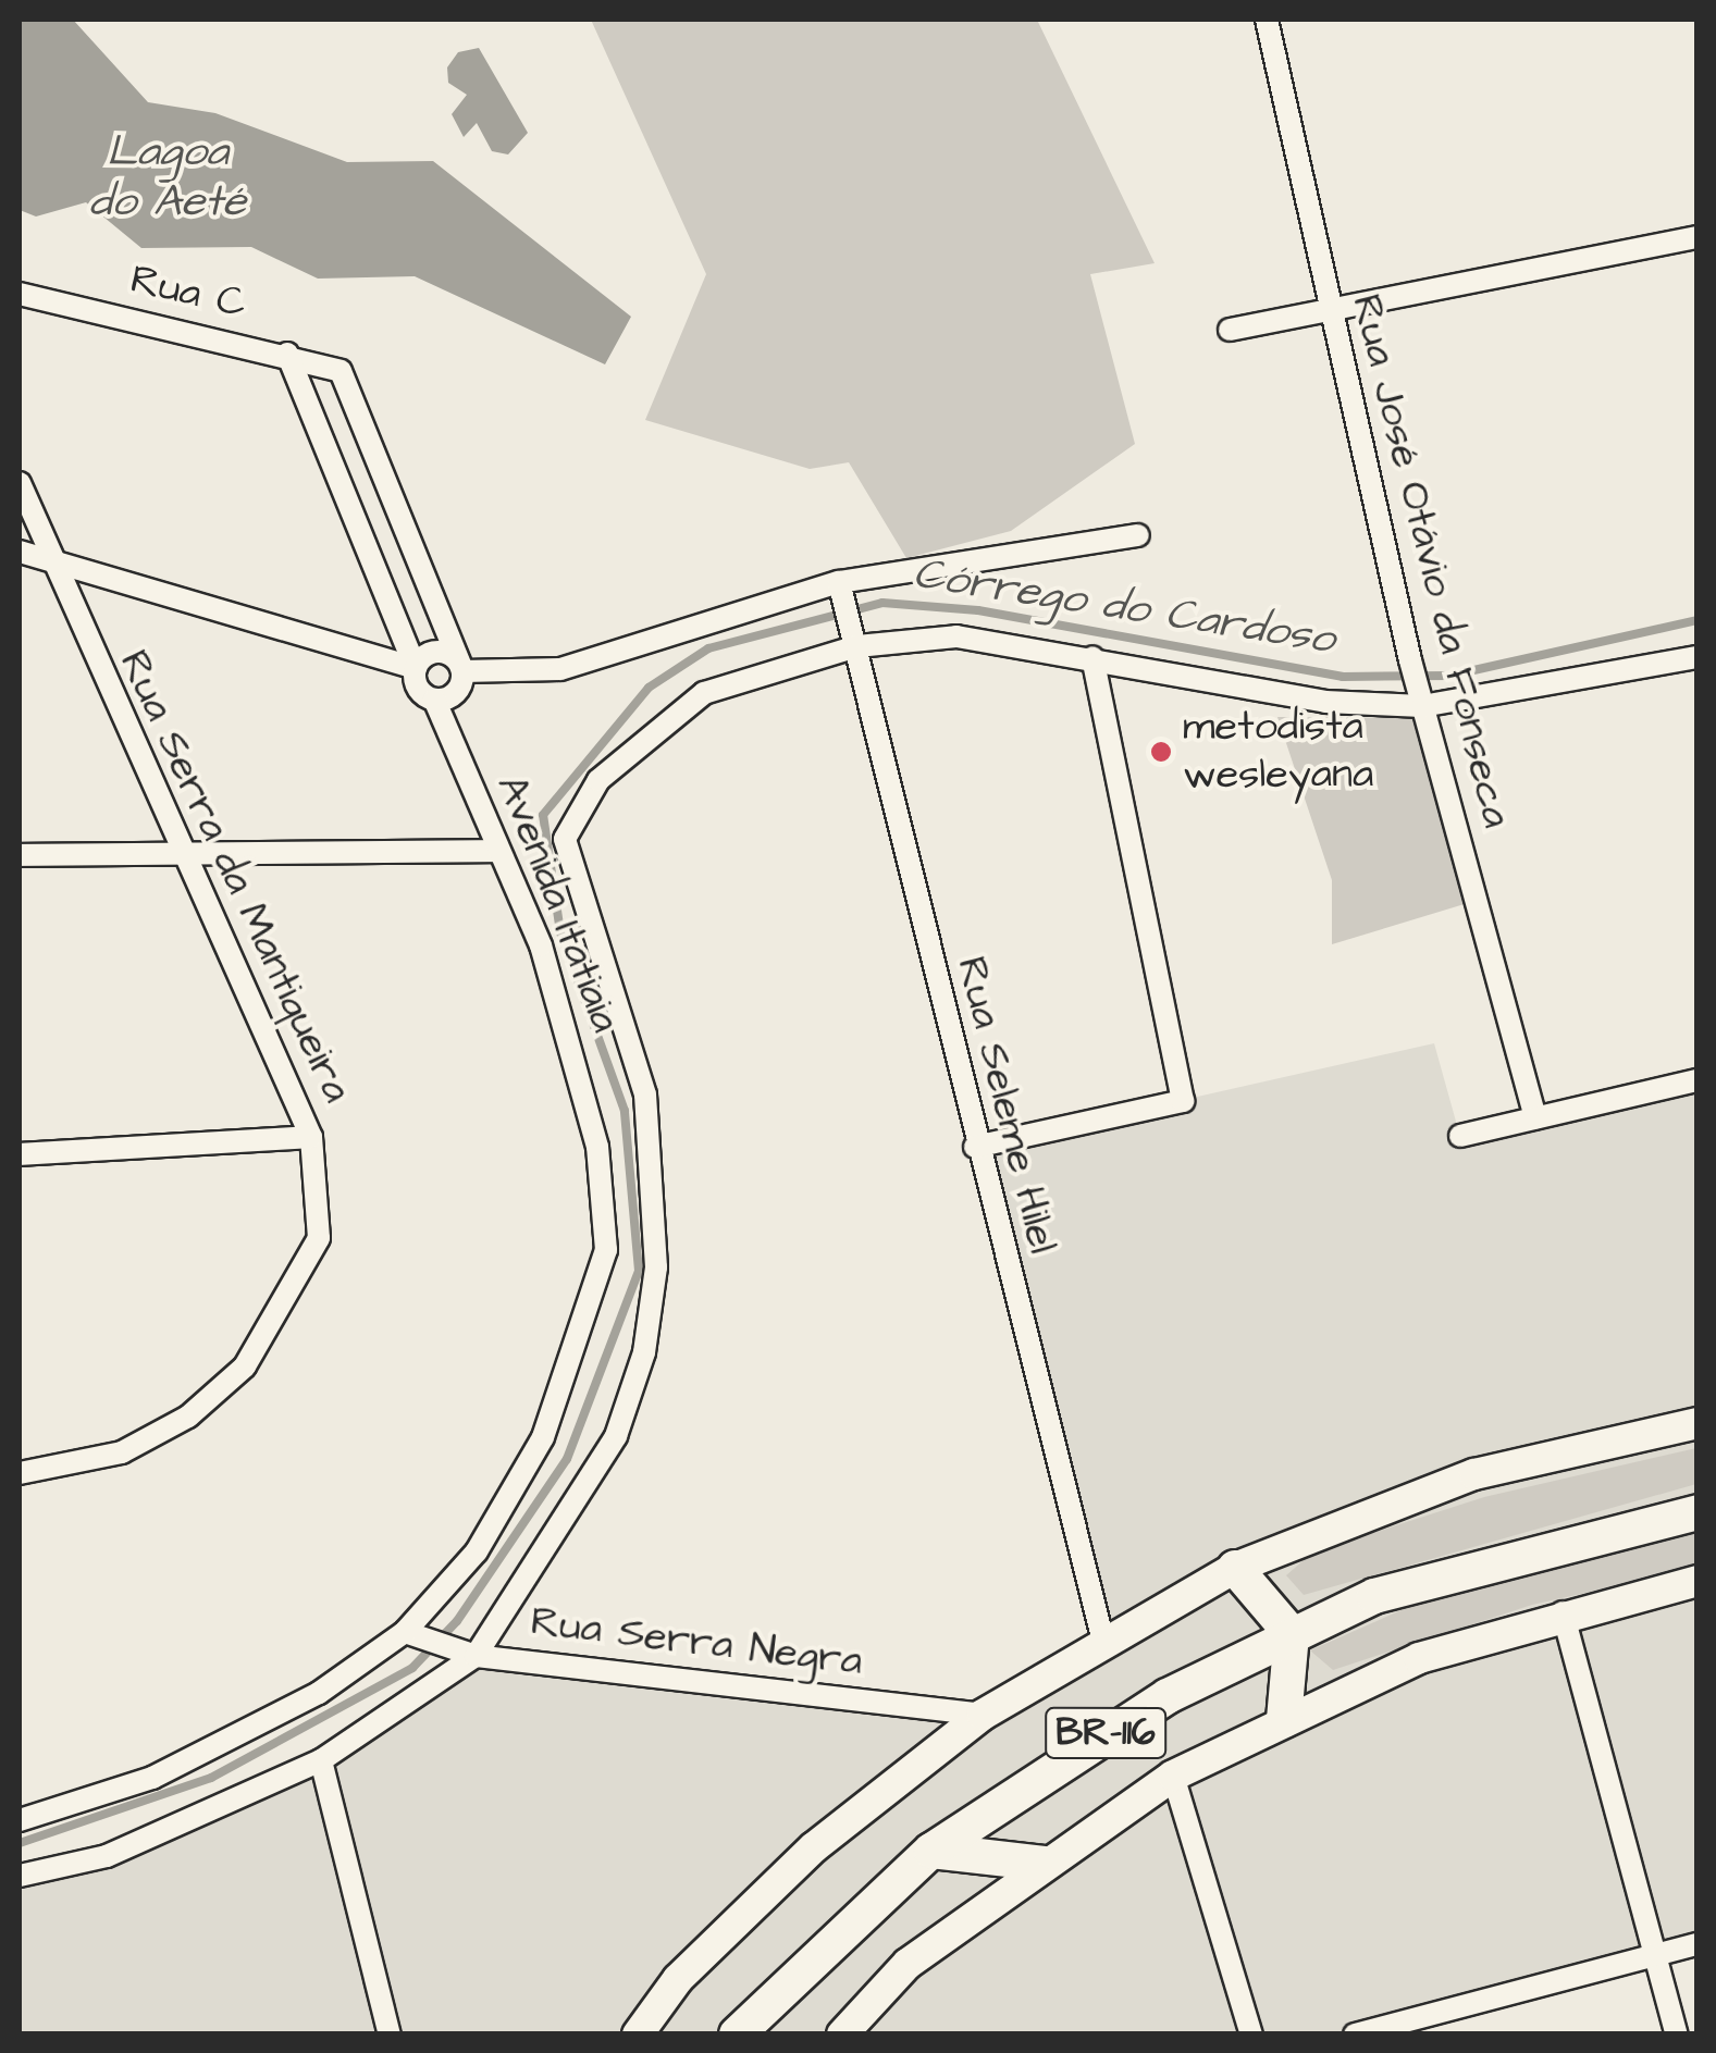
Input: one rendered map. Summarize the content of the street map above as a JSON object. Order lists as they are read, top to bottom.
{
  "streets": {
    "highway": ["BR-116"],
    "street": [
      "Rua C",
      "Rua José Otávio da Fonseca",
      "Rua Serra da Mantiqueira",
      "Avenida Itatiaia",
      "Rua Seleme Hilel",
      "Rua Serra Negra"
    ]
  },
  "crossings": [
    ["Rua C", "Avenida Itatiaia"],
    ["Avenida Itatiaia", "Rua Seleme Hilel"],
    ["Avenida Itatiaia", "Rua Serra Negra"]
  ],
  "water": ["Lagoa do Aeté", "Córrego do Cardoso"],
  "places": ["metodista wesleyana"]
}
